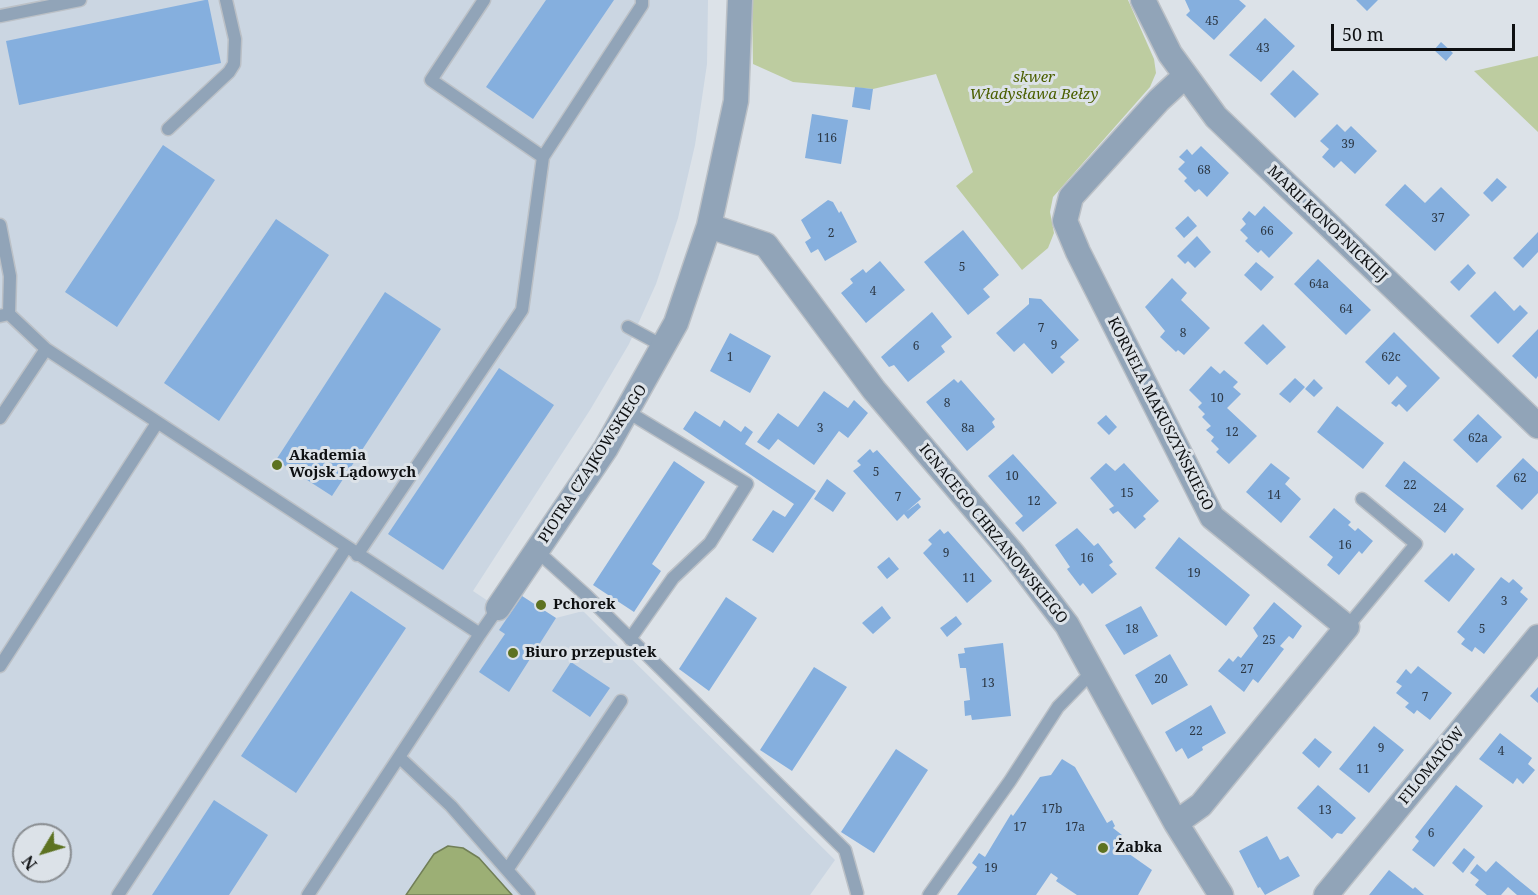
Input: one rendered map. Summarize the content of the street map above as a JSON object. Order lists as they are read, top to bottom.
{
  "streets": {
    "street": [
      "MARII KONOPNICKIEJ",
      "KORNELA MAKUSZYŃSKIEGO",
      "PIOTRA CZAJKOWSKIEGO",
      "IGNACEGO CHRZANOWSKIEGO",
      "FILOMATÓW"
    ]
  },
  "crossings": [
    ["MARII KONOPNICKIEJ", "KORNELA MAKUSZYŃSKIEGO"],
    ["PIOTRA CZAJKOWSKIEGO", "IGNACEGO CHRZANOWSKIEGO"]
  ],
  "parks": ["skwer Władysława Bełzy"],
  "places": [
    "Akademia Wojsk Lądowych",
    "Pchorek",
    "Biuro przepustek",
    "Żabka"
  ],
  "house_numbers": [
    "45",
    "43",
    "116",
    "39",
    "68",
    "37",
    "66",
    "2",
    "5",
    "64a",
    "4",
    "64",
    "7",
    "8",
    "9",
    "6",
    "1",
    "62c",
    "10",
    "8",
    "3",
    "8a",
    "12",
    "62a",
    "5",
    "10",
    "62",
    "22",
    "15",
    "14",
    "7",
    "12",
    "24",
    "16",
    "9",
    "16",
    "19",
    "11",
    "3",
    "18",
    "5",
    "25",
    "27",
    "20",
    "13",
    "7",
    "22",
    "9",
    "4",
    "11",
    "17b",
    "13",
    "17",
    "17a",
    "6",
    "19"
  ],
  "scale_bar": "50 m",
  "north": "bottom left"
}
